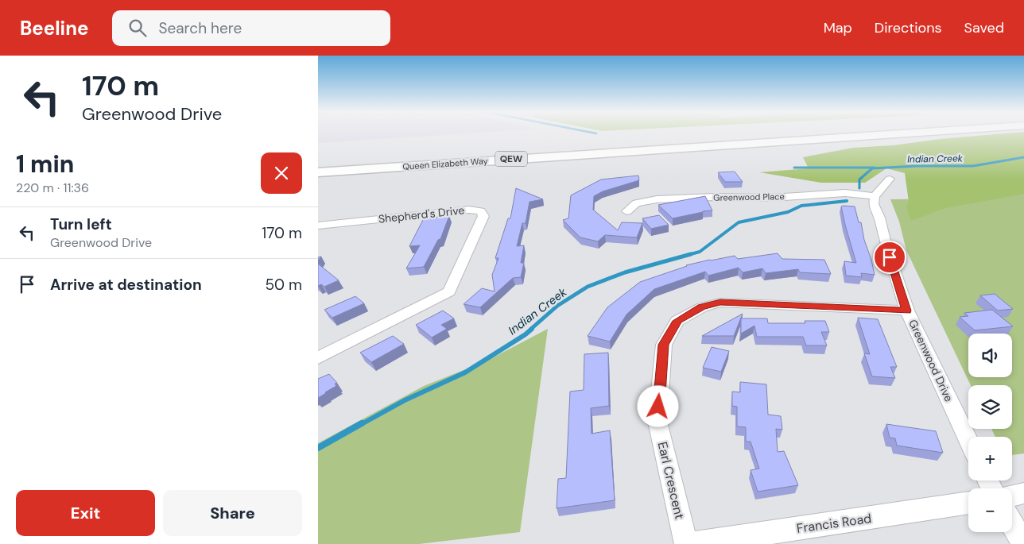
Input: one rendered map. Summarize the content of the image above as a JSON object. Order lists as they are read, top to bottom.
{
  "streets": {
    "highway": ["QEW", "Queen Elizabeth Way"],
    "street": [
      "Greenwood Place",
      "Shepherd's Drive",
      "Greenwood Drive",
      "Earl Crescent",
      "Francis Road"
    ]
  },
  "crossings": [
    ["Greenwood Place", "Greenwood Drive"],
    ["Greenwood Drive", "Earl Crescent"]
  ],
  "water": ["Indian Creek"],
  "page": {
    "header": "Beeline",
    "search": "Search here",
    "nav": ["Map", "Directions", "Saved"],
    "turn": ["170 m", "Greenwood Drive"],
    "heading": ["1 min", "220 m · 11:36"],
    "list": [
      {
        "name": "Turn left",
        "note": "Greenwood Drive",
        "value": "170 m"
      },
      {
        "name": "Arrive at destination",
        "value": "50 m"
      }
    ],
    "map_buttons": ["+", "−"],
    "buttons": ["Exit", "Share"]
  }
}
